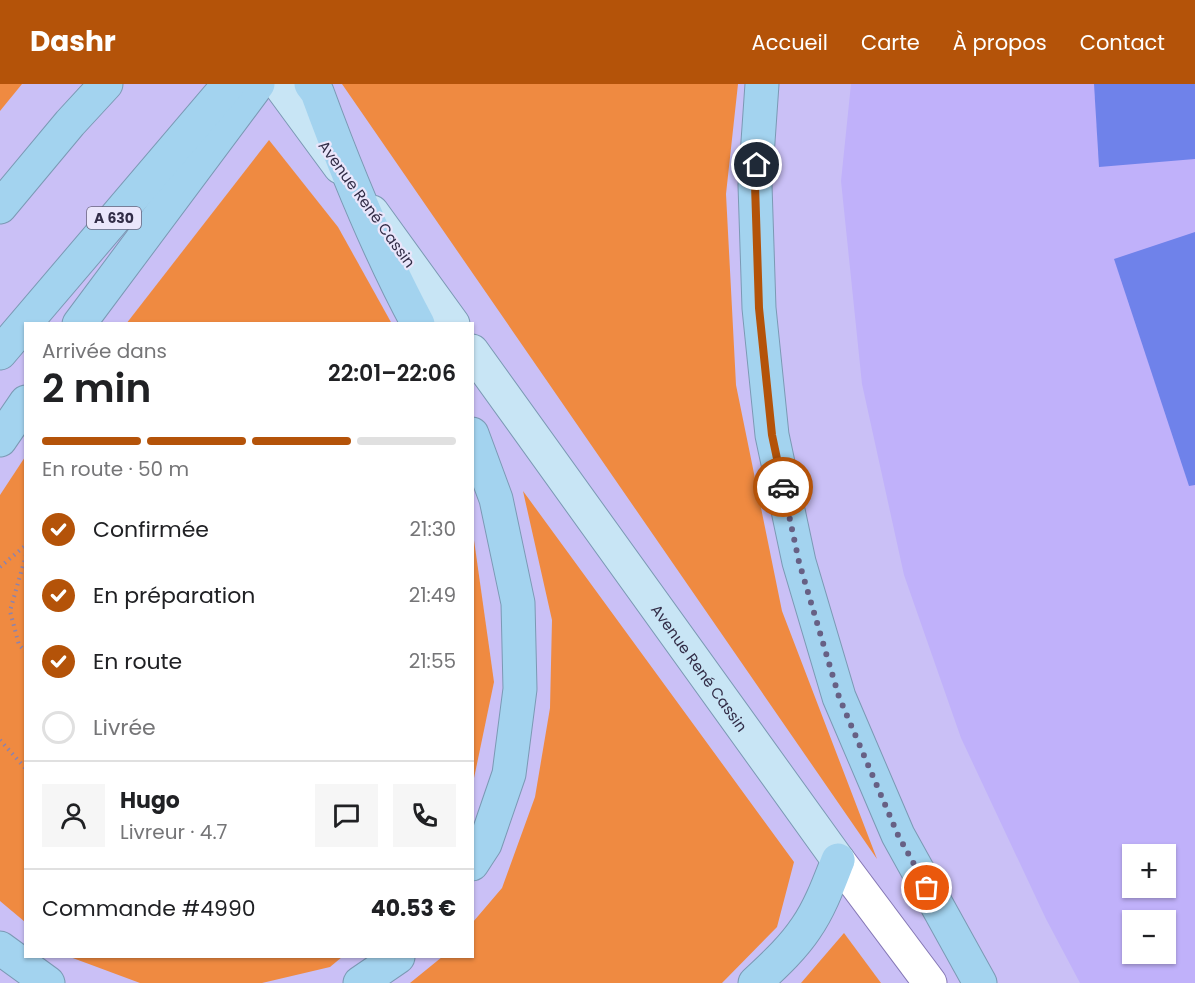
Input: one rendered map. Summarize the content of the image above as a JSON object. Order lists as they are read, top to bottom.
{
  "streets": {
    "highway": ["A 630"],
    "main road": ["Avenue René Cassin"]
  },
  "page": {
    "header": "Dashr",
    "nav": [
      "Accueil",
      "Carte",
      "À propos",
      "Contact"
    ],
    "heading": ["2 min", "Arrivée dans", "22:01–22:06"],
    "panel": [
      "Hugo",
      "Livreur · 4.7",
      "Commande #4990",
      "40.53 €"
    ],
    "bar": "En route · 50 m",
    "list": [
      ["Confirmée", "21:30"],
      ["En préparation", "21:49"],
      ["En route", "21:55"],
      "Livrée"
    ],
    "map_buttons": ["+", "−"]
  }
}
